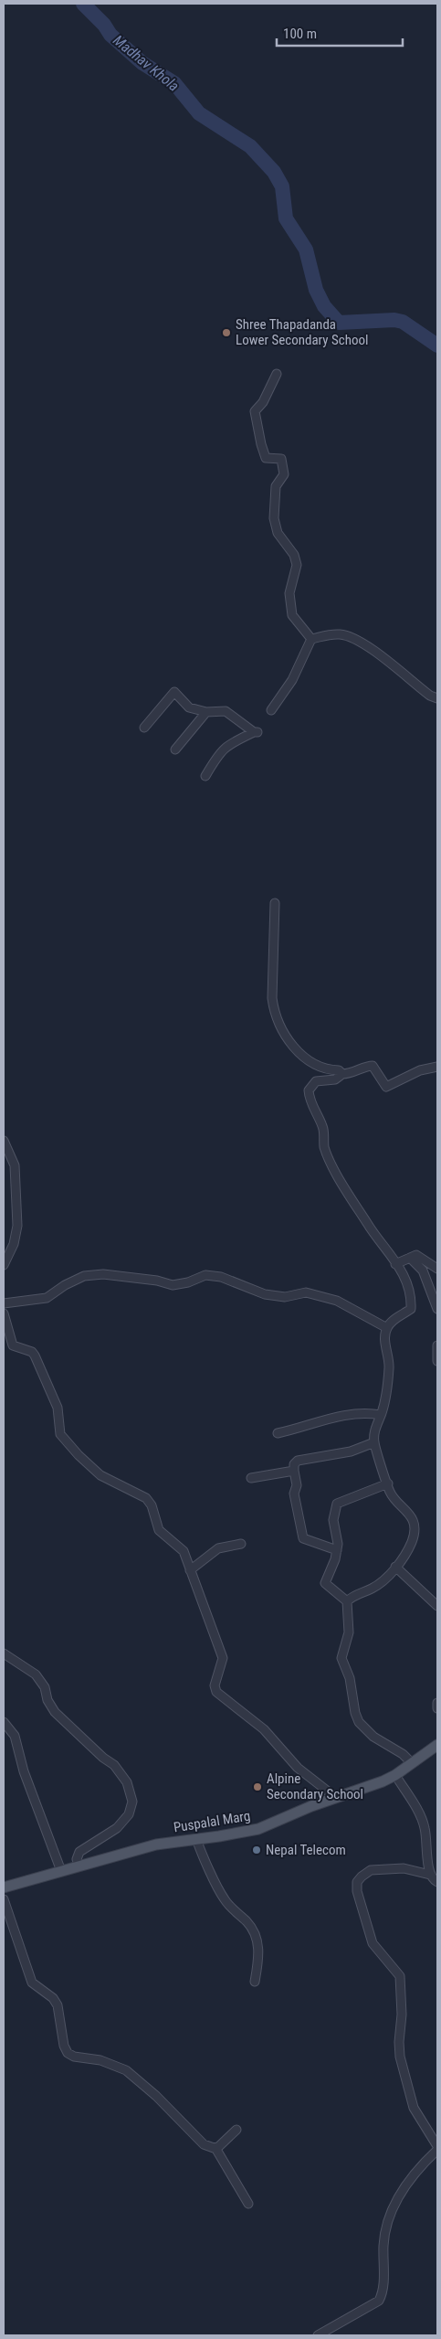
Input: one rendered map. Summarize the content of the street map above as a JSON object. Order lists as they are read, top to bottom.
{
  "streets": {
    "main road": ["Puspalal Marg"]
  },
  "water": ["Madhav Khola"],
  "places": ["Shree Thapadanda Lower Secondary School", "Alpine Secondary School", "Nepal Telecom"],
  "scale_bar": "100 m"
}
